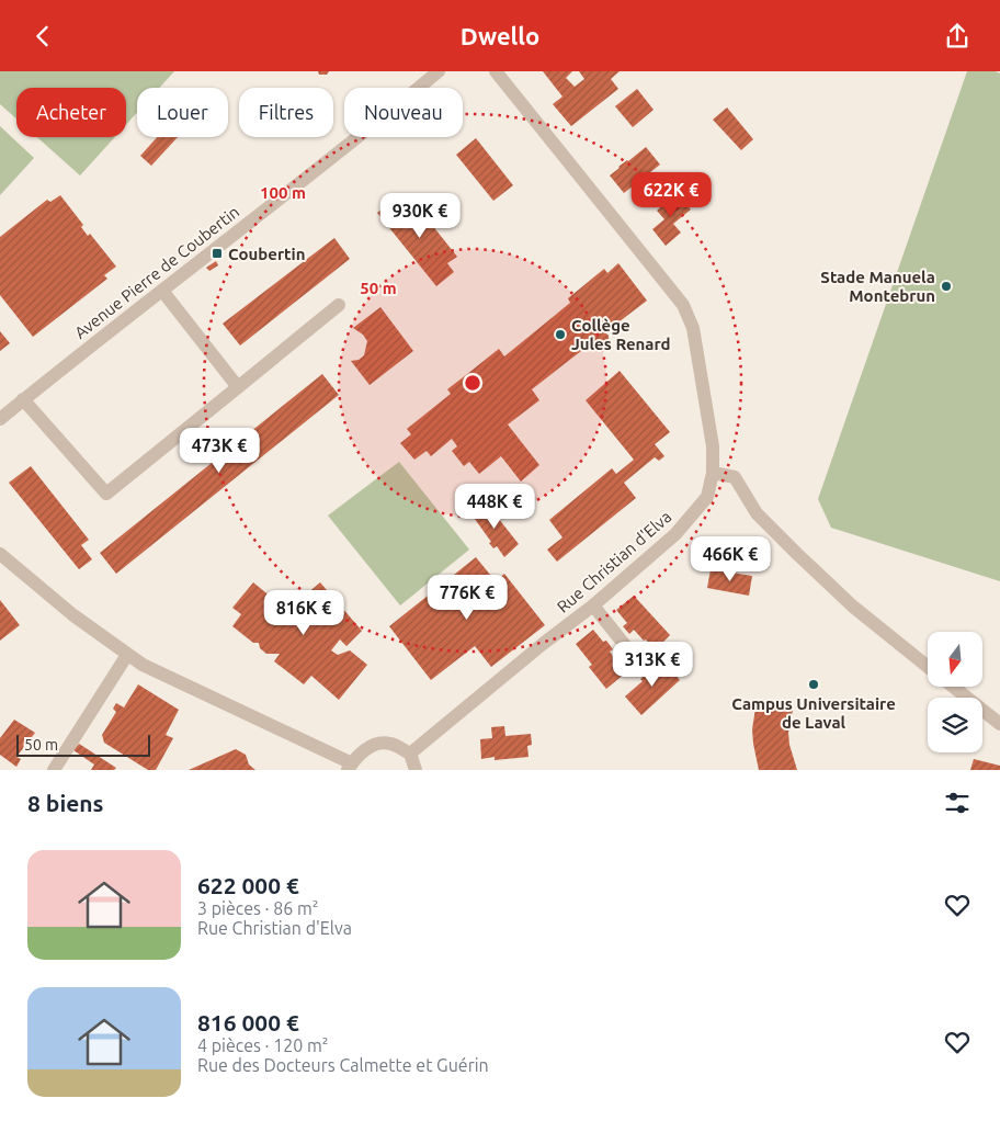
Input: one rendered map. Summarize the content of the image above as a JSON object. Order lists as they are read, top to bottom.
{
  "streets": {
    "street": ["Avenue Pierre de Coubertin", "Rue Christian d'Elva"]
  },
  "places": {
    "transit": ["Coubertin"],
    "other": ["Stade Manuela Montebrun", "Collège Jules Renard", "Campus Universitaire de Laval"]
  },
  "scale_bar": "50 m",
  "north": "bottom",
  "page": {
    "header": "Dwello",
    "chip": [
      "Acheter",
      "Louer",
      "Filtres",
      "Nouveau"
    ],
    "price": [
      "622K €",
      "930K €",
      "473K €",
      "448K €",
      "466K €",
      "776K €",
      "816K €",
      "313K €"
    ],
    "scale": "50 m",
    "heading": "8 biens",
    "list": [
      {
        "name": "622 000 €",
        "note": "3 pièces · 86 m² · Rue Christian d'Elva"
      },
      {
        "name": "816 000 €",
        "note": "4 pièces · 120 m² · Rue des Docteurs Calmette et Guérin"
      }
    ]
  },
  "rings": ["100 m", "50 m"]
}
